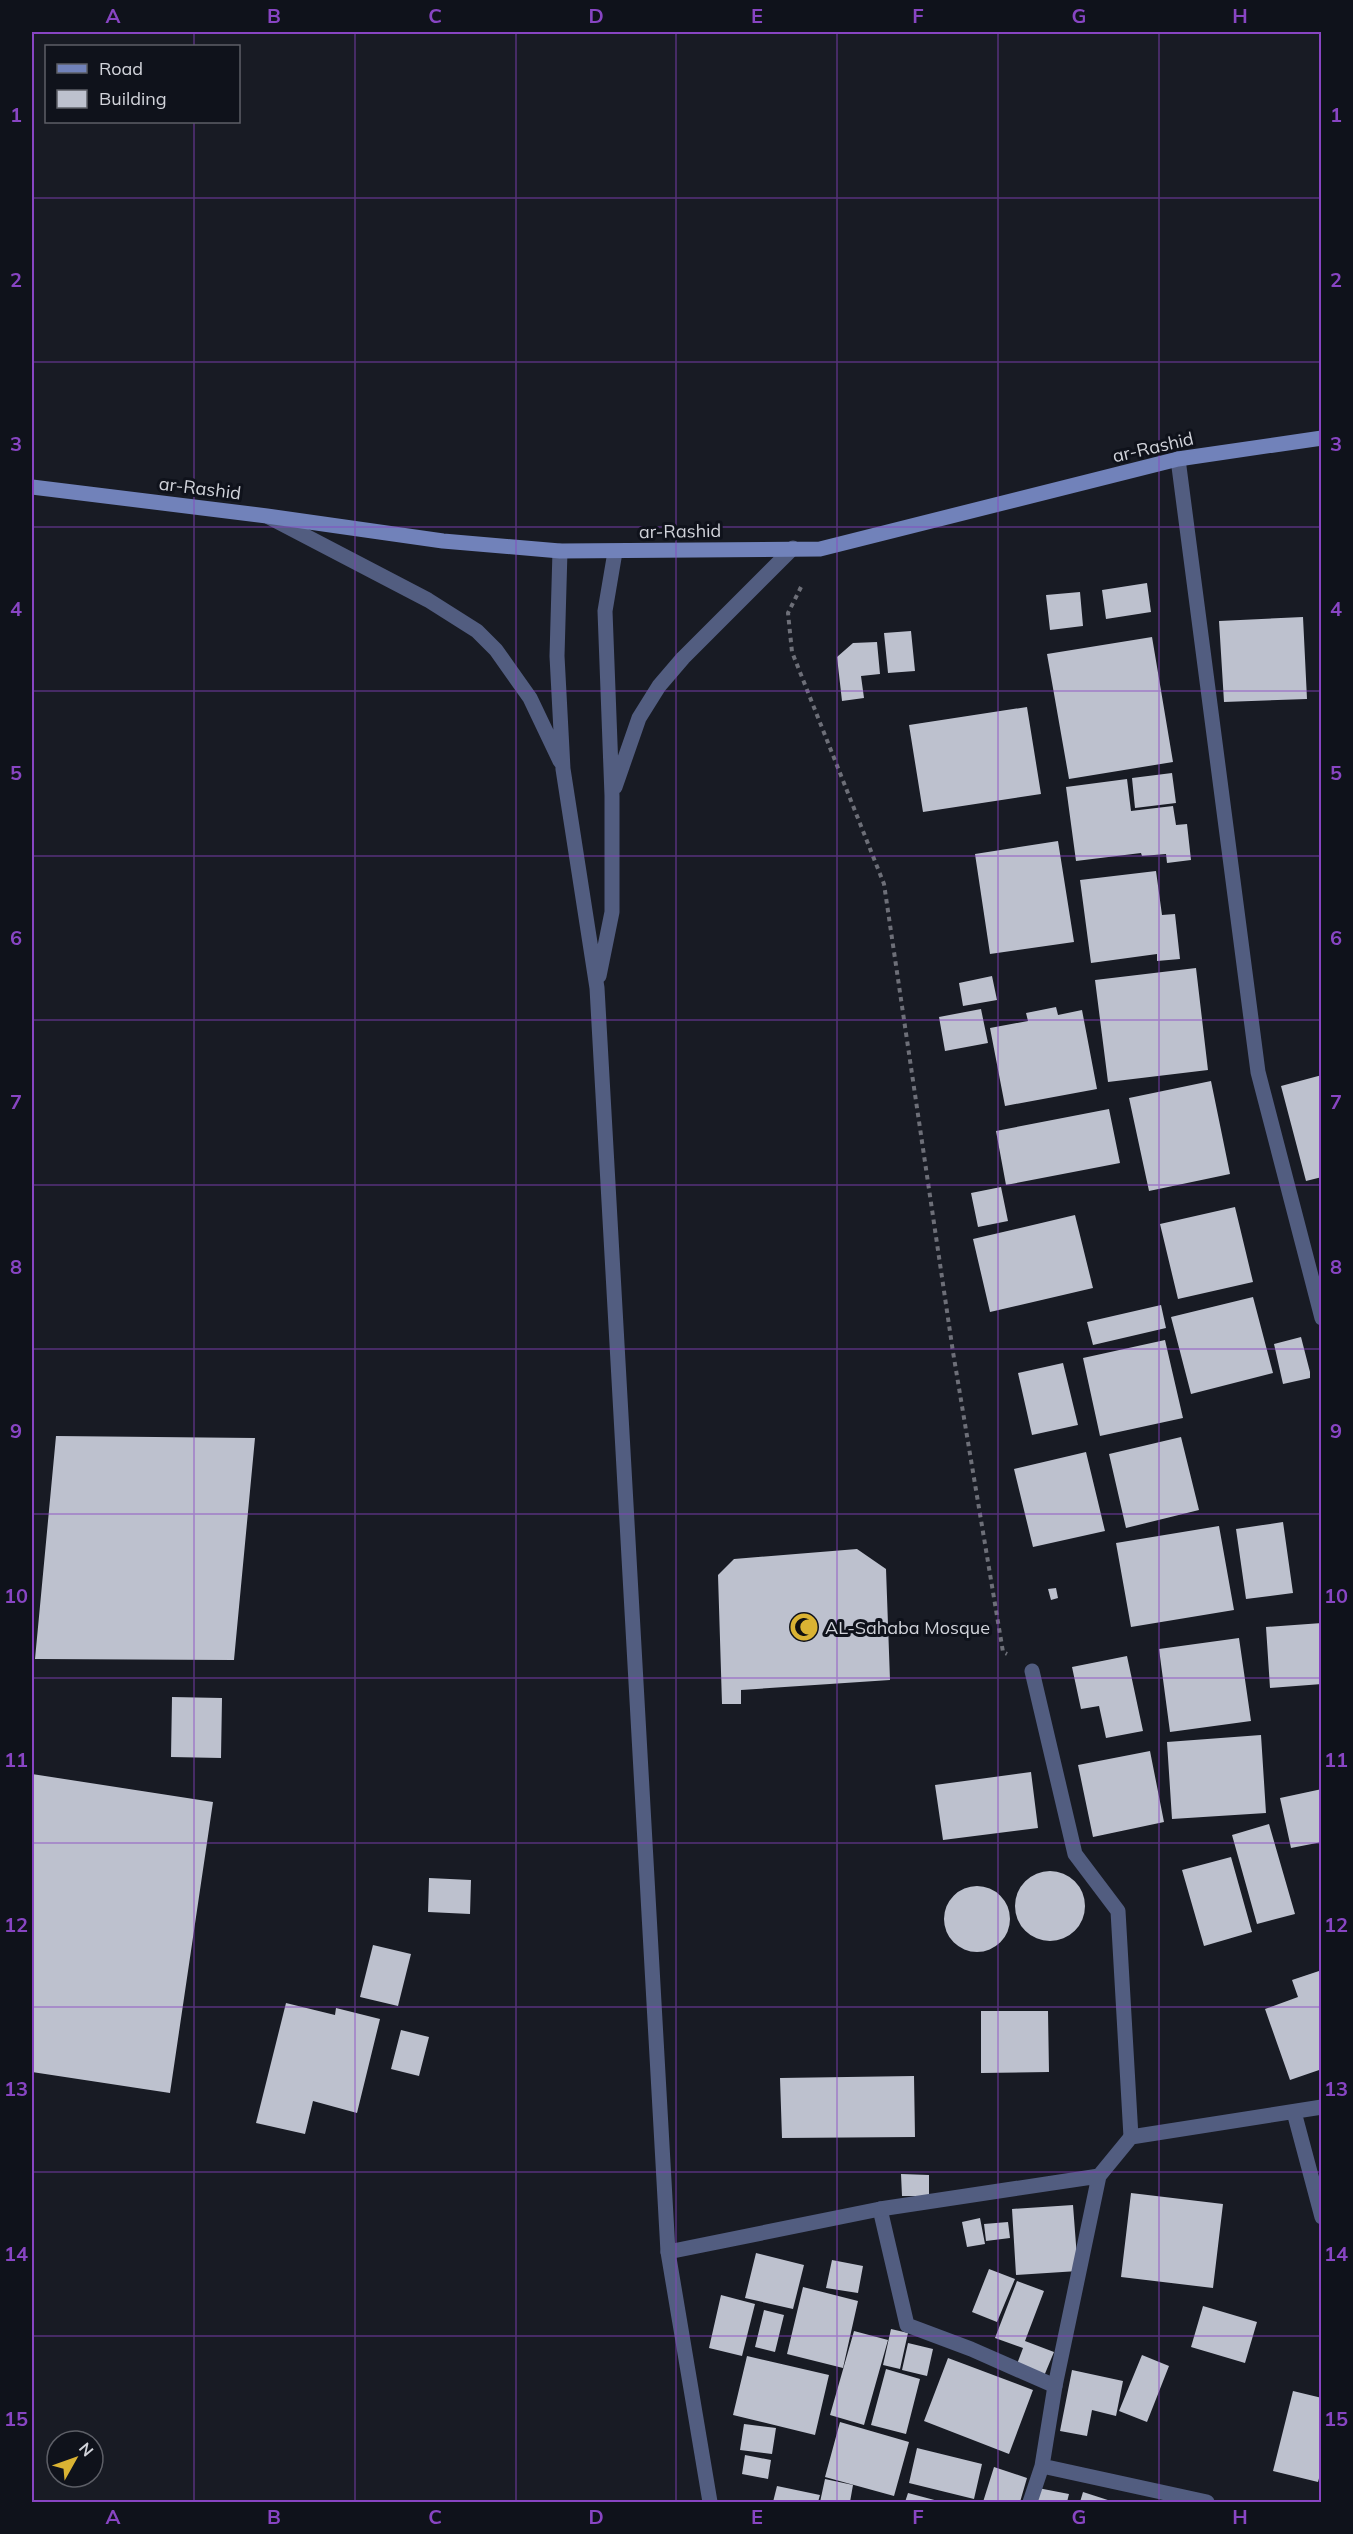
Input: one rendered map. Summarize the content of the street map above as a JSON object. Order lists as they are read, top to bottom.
{
  "streets": {
    "main road": ["ar-Rashid"]
  },
  "places": {
    "mosque": ["AL-Sahaba Mosque"]
  },
  "legend": ["Road", "Building"],
  "north": "top right",
  "grid": {
    "columns": [
      "A",
      "B",
      "C",
      "D",
      "E",
      "F",
      "G",
      "H"
    ],
    "rows": [
      "1",
      "2",
      "3",
      "4",
      "5",
      "6",
      "7",
      "8",
      "9",
      "10",
      "11",
      "12",
      "13",
      "14",
      "15"
    ]
  }
}
